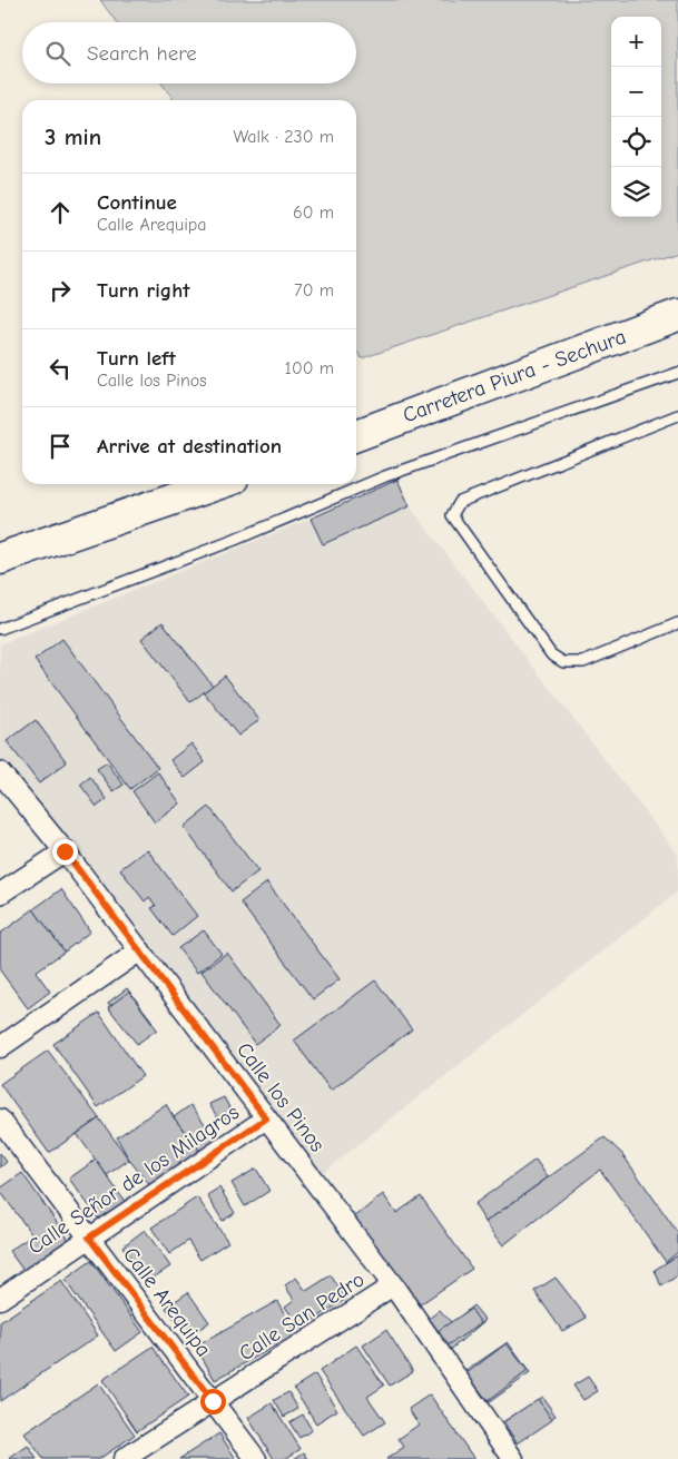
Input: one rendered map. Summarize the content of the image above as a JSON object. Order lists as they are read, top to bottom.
{
  "streets": {
    "main road": ["Carretera Piura - Sechura"],
    "street": [
      "Calle los Pinos",
      "Calle Señor de los Milagros",
      "Calle Arequipa",
      "Calle San Pedro"
    ]
  },
  "crossings": [
    ["Calle los Pinos", "Calle Señor de los Milagros"],
    ["Calle los Pinos", "Calle San Pedro"],
    ["Calle Señor de los Milagros", "Calle Arequipa"],
    ["Calle Arequipa", "Calle San Pedro"]
  ],
  "page": {
    "map_buttons": ["+", "−"],
    "search": "Search here",
    "heading": ["3 min", "Walk · 230 m"],
    "list": [
      ["Continue", "Calle Arequipa", "60 m"],
      ["Turn right", "70 m"],
      ["Turn left", "Calle los Pinos", "100 m"],
      "Arrive at destination"
    ]
  }
}
